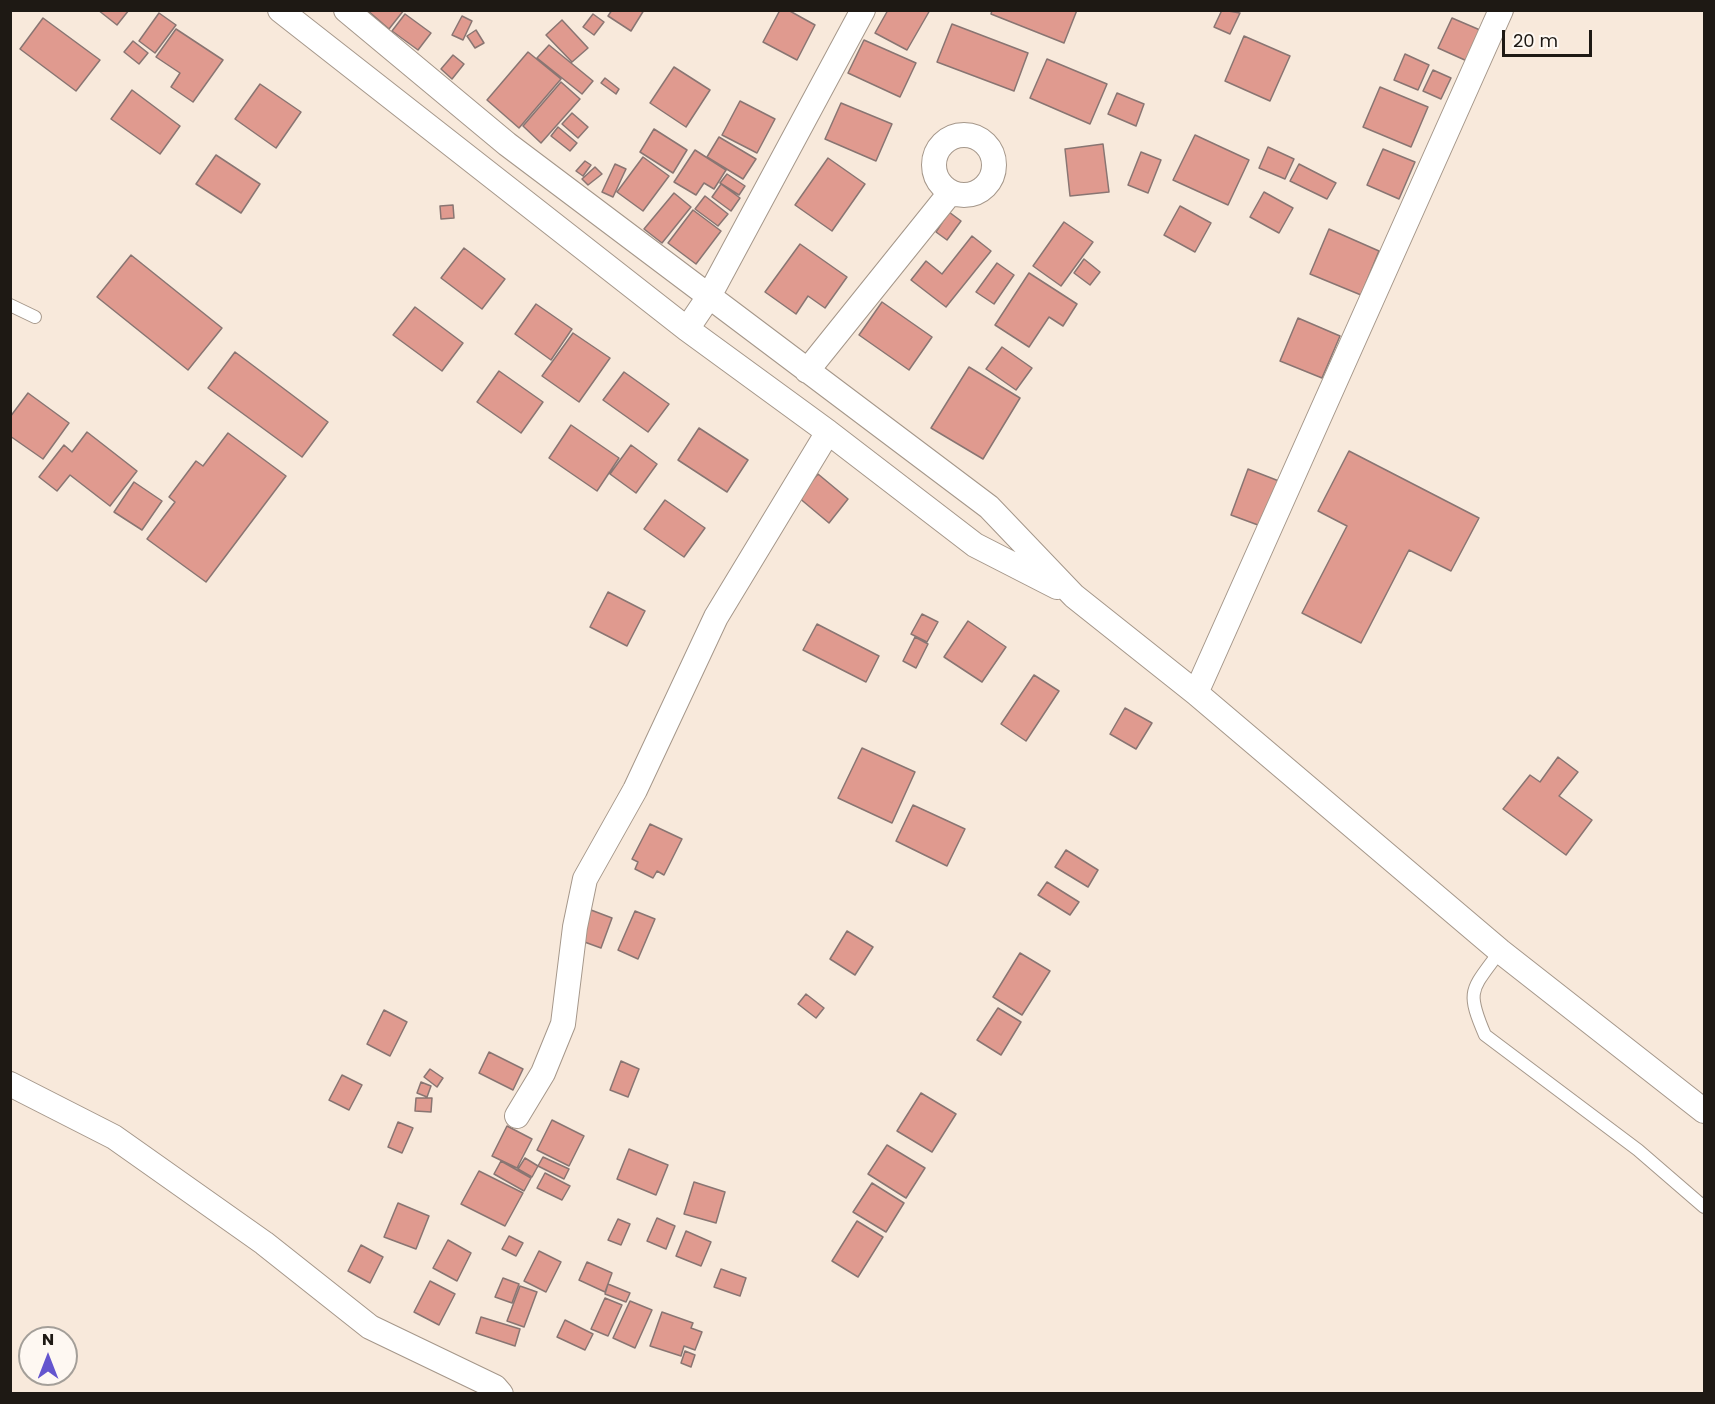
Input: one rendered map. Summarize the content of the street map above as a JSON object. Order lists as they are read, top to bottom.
{
  "scale_bar": "20 m",
  "north": "top"
}
